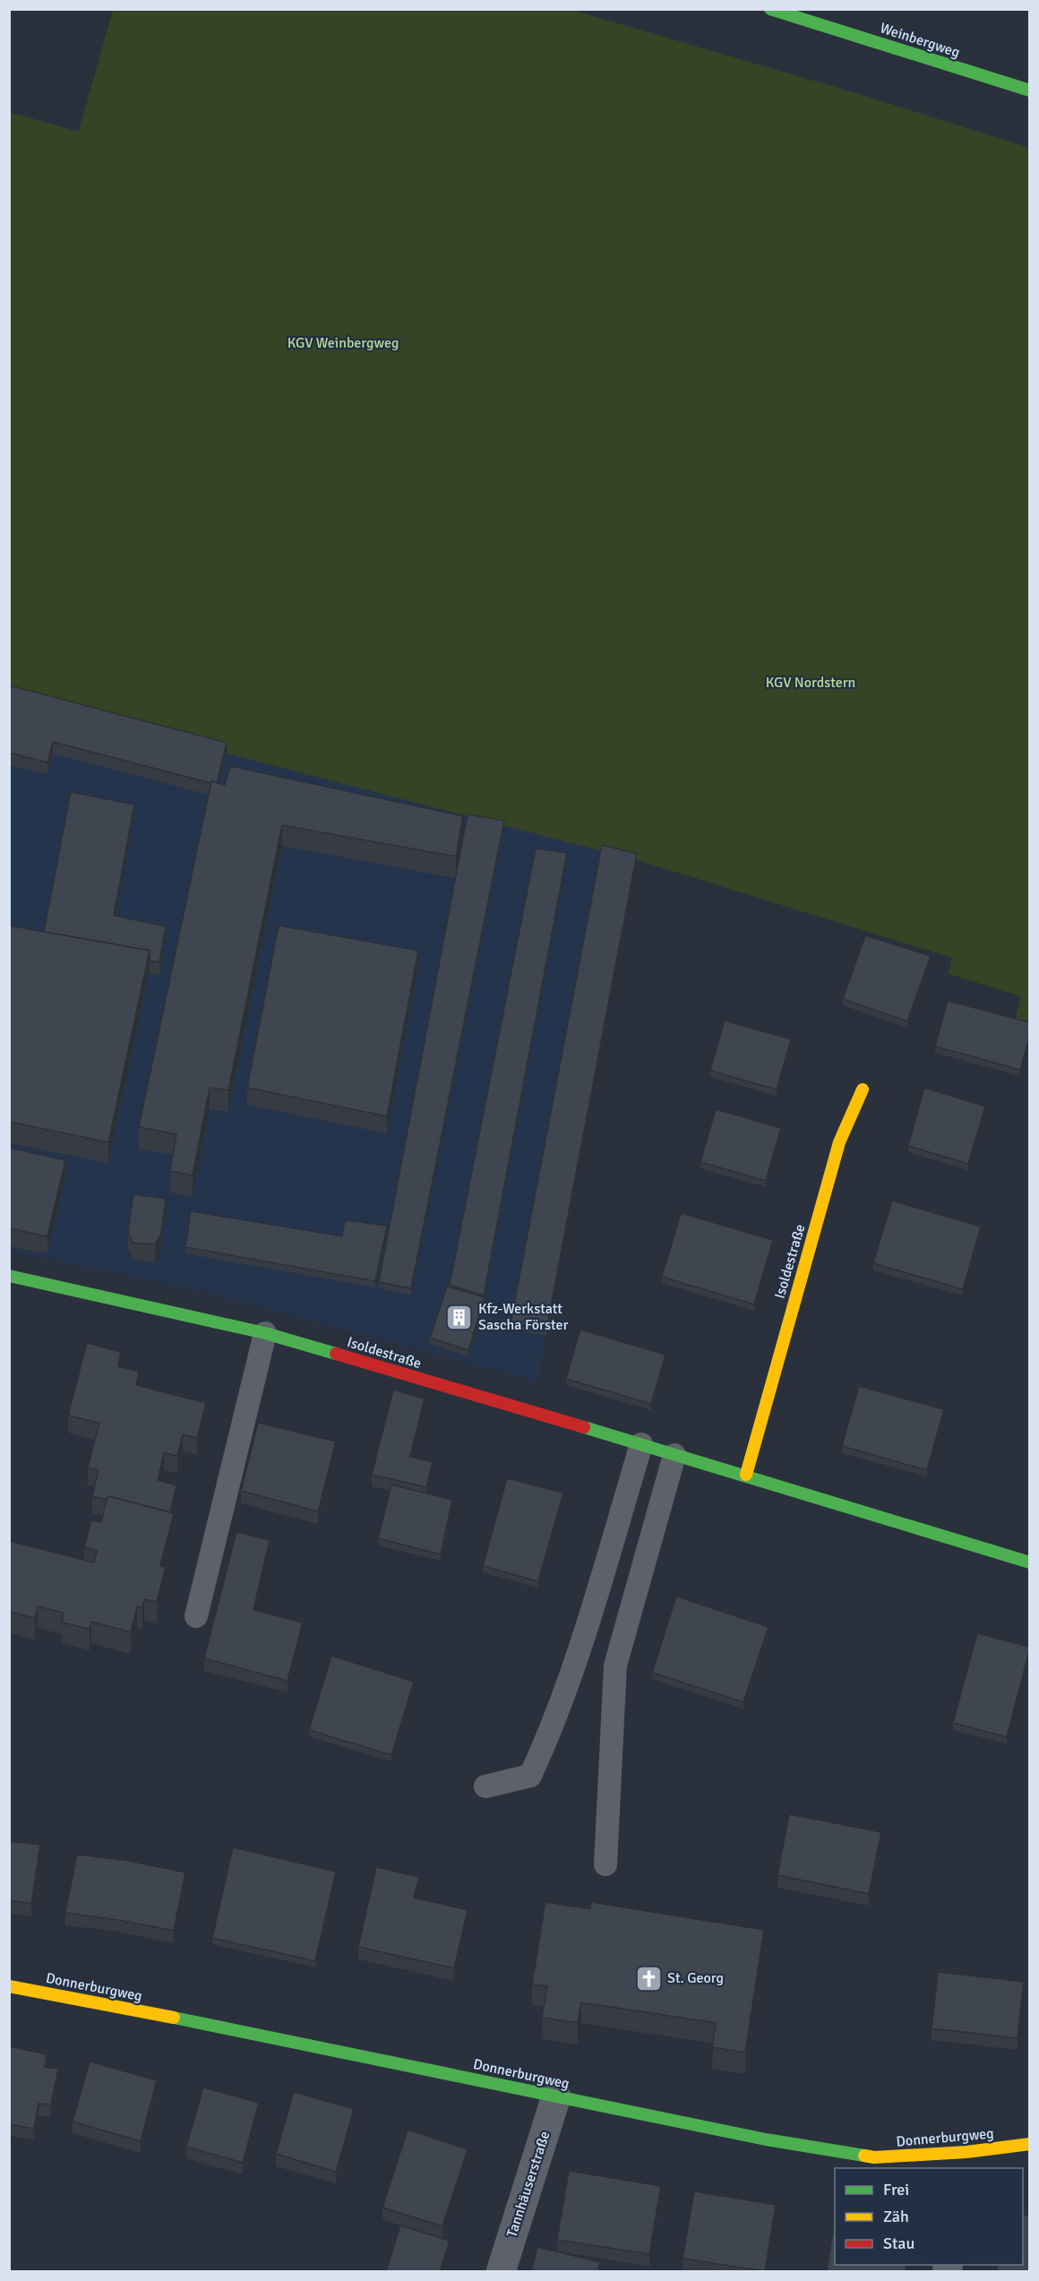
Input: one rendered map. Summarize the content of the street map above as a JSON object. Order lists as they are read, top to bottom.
{
  "streets": {
    "street": [
      "Weinbergweg",
      "Isoldestraße",
      "Donnerburgweg",
      "Tannhäuserstraße"
    ]
  },
  "crossings": [
    ["Donnerburgweg", "Tannhäuserstraße"]
  ],
  "parks": ["KGV Weinbergweg", "KGV Nordstern"],
  "places": {
    "building": ["Kfz-Werkstatt Sascha Förster"],
    "church": ["St. Georg"]
  },
  "legend": ["Frei", "Zäh", "Stau"]
}
